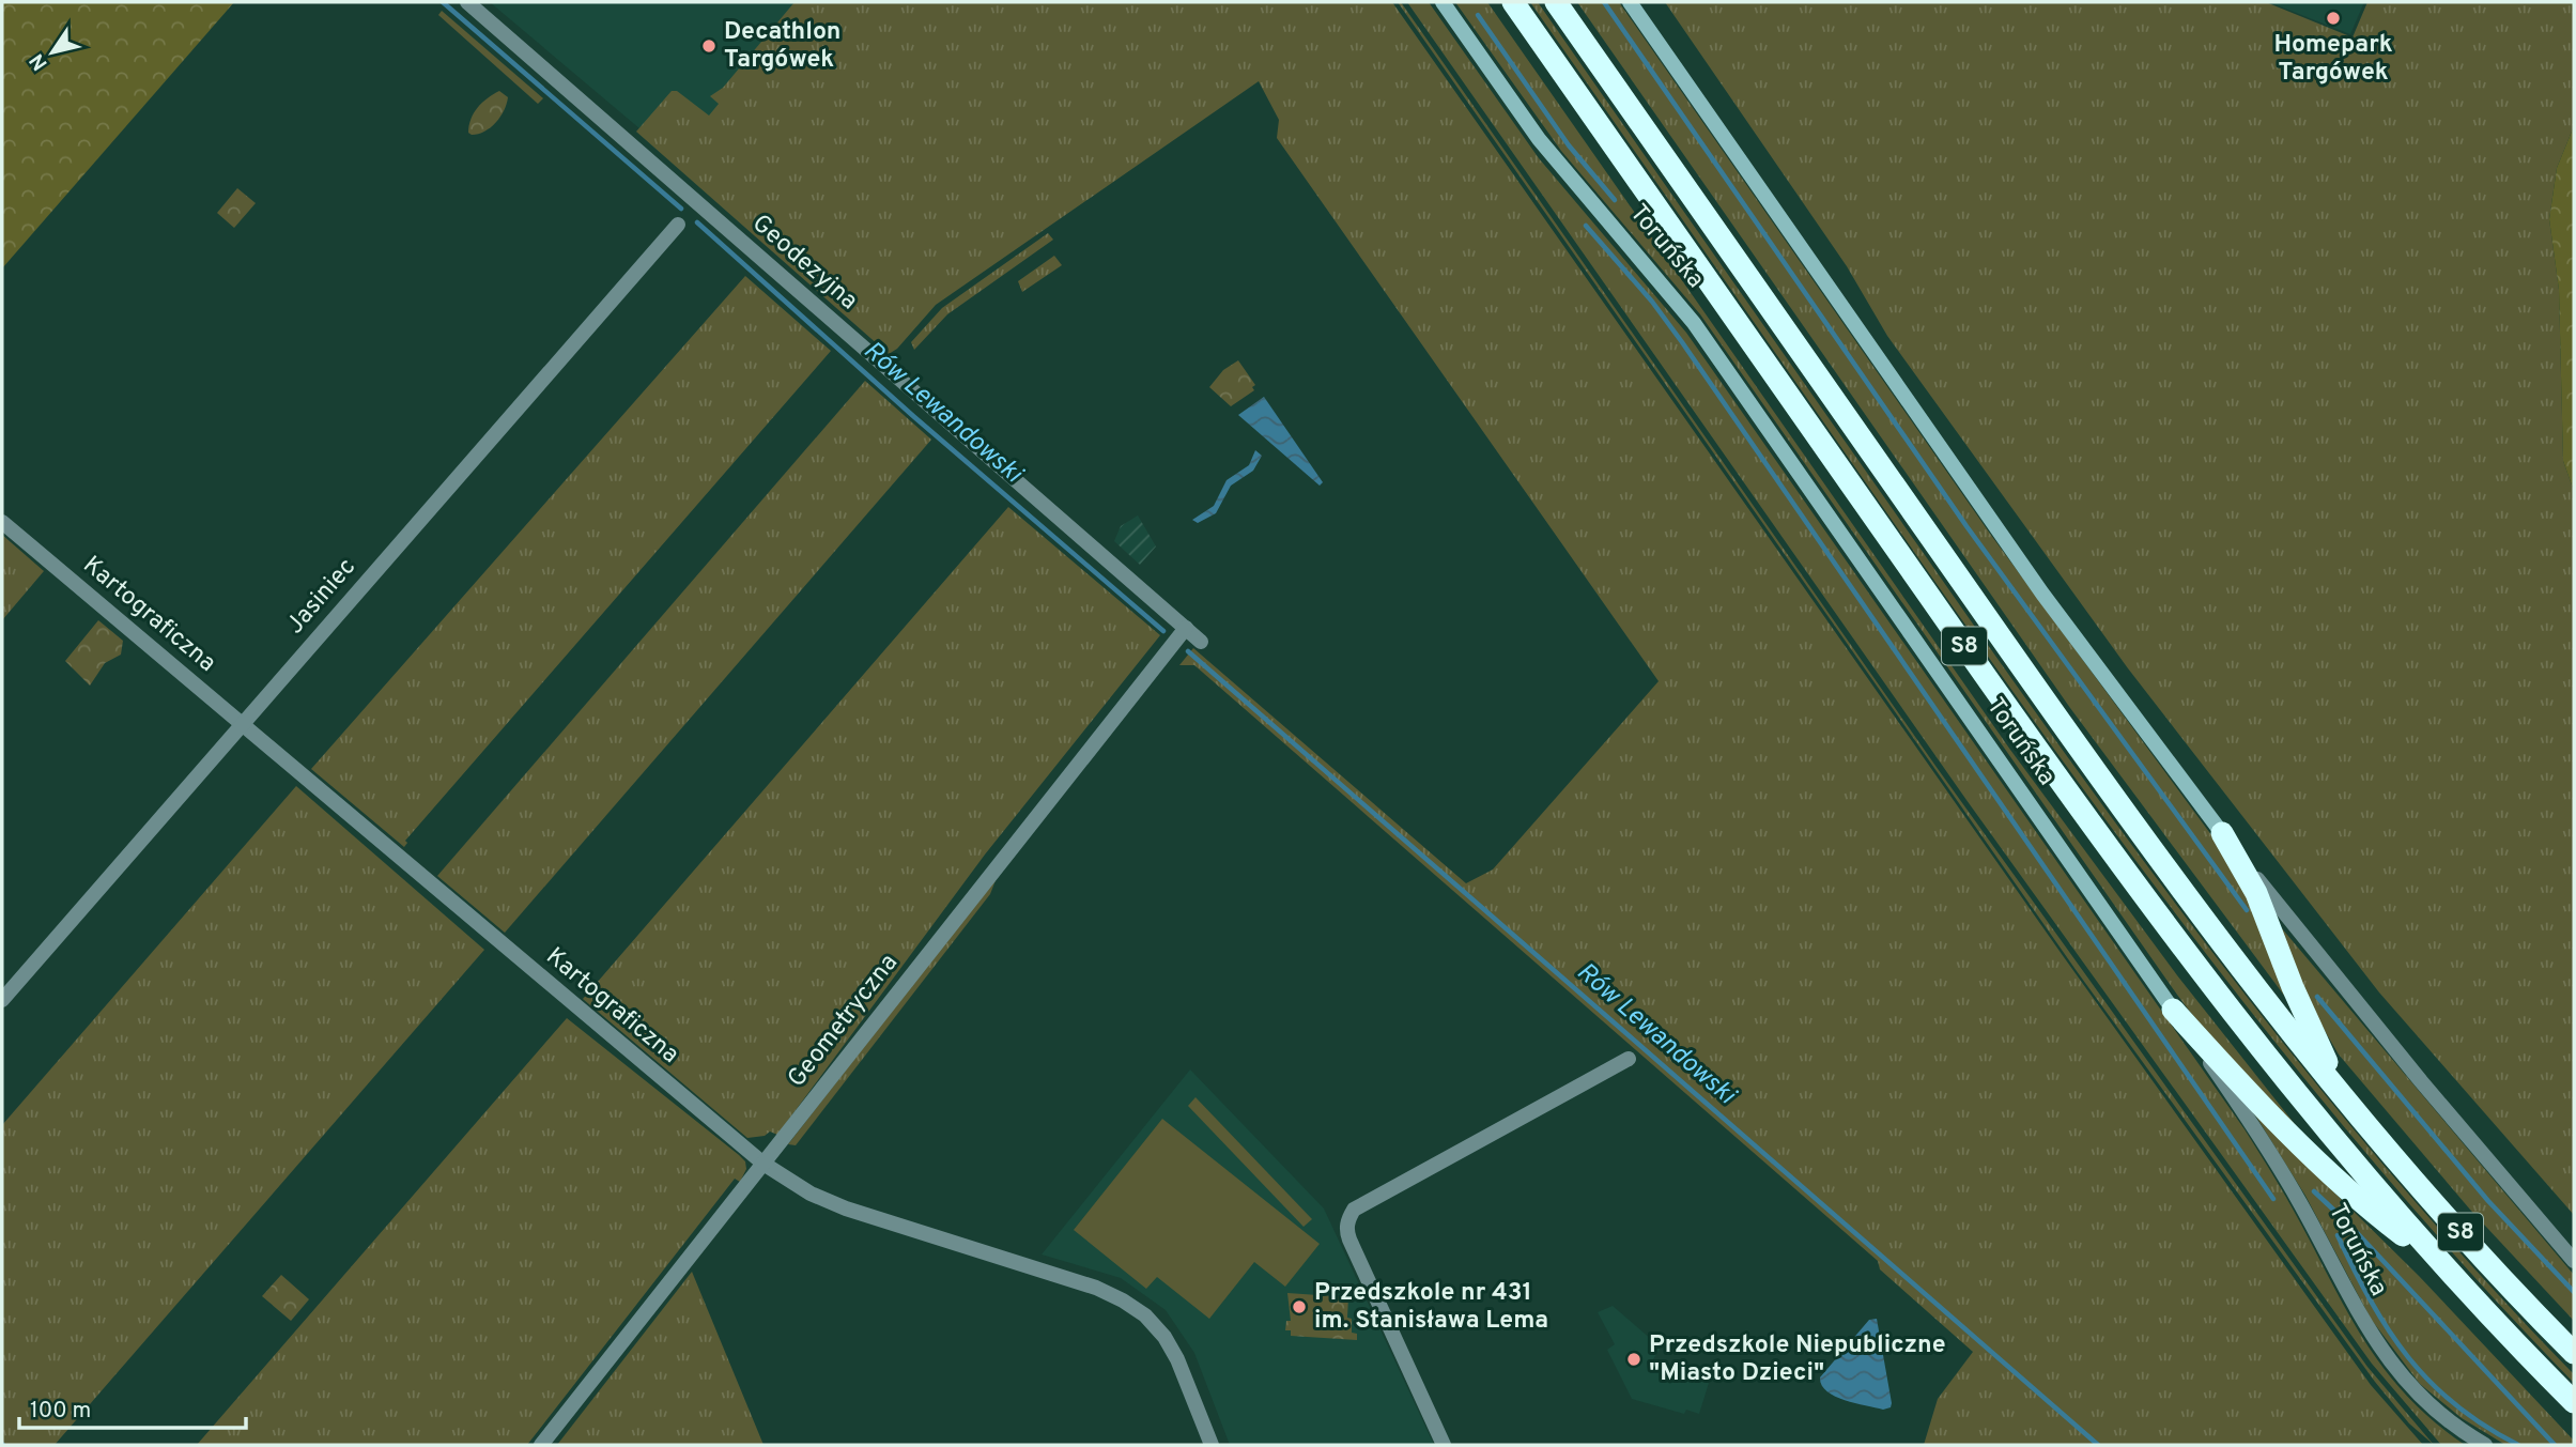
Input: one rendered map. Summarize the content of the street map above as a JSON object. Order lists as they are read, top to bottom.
{
  "streets": {
    "highway": ["Toruńska", "S8"],
    "street": [
      "Geodezyjna",
      "Jasiniec",
      "Kartograficzna",
      "Geometryczna"
    ]
  },
  "crossings": [
    ["Geodezyjna", "Geometryczna"],
    ["Jasiniec", "Kartograficzna"],
    ["Kartograficzna", "Geometryczna"]
  ],
  "water": ["Rów Lewandowski"],
  "places": [
    "Homepark Targówek",
    "Decathlon Targówek",
    "Przedszkole nr 431 im. Stanisława Lema",
    "Przedszkole Niepubliczne \"Miasto Dzieci\""
  ],
  "scale_bar": "100 m",
  "north": "bottom left"
}
